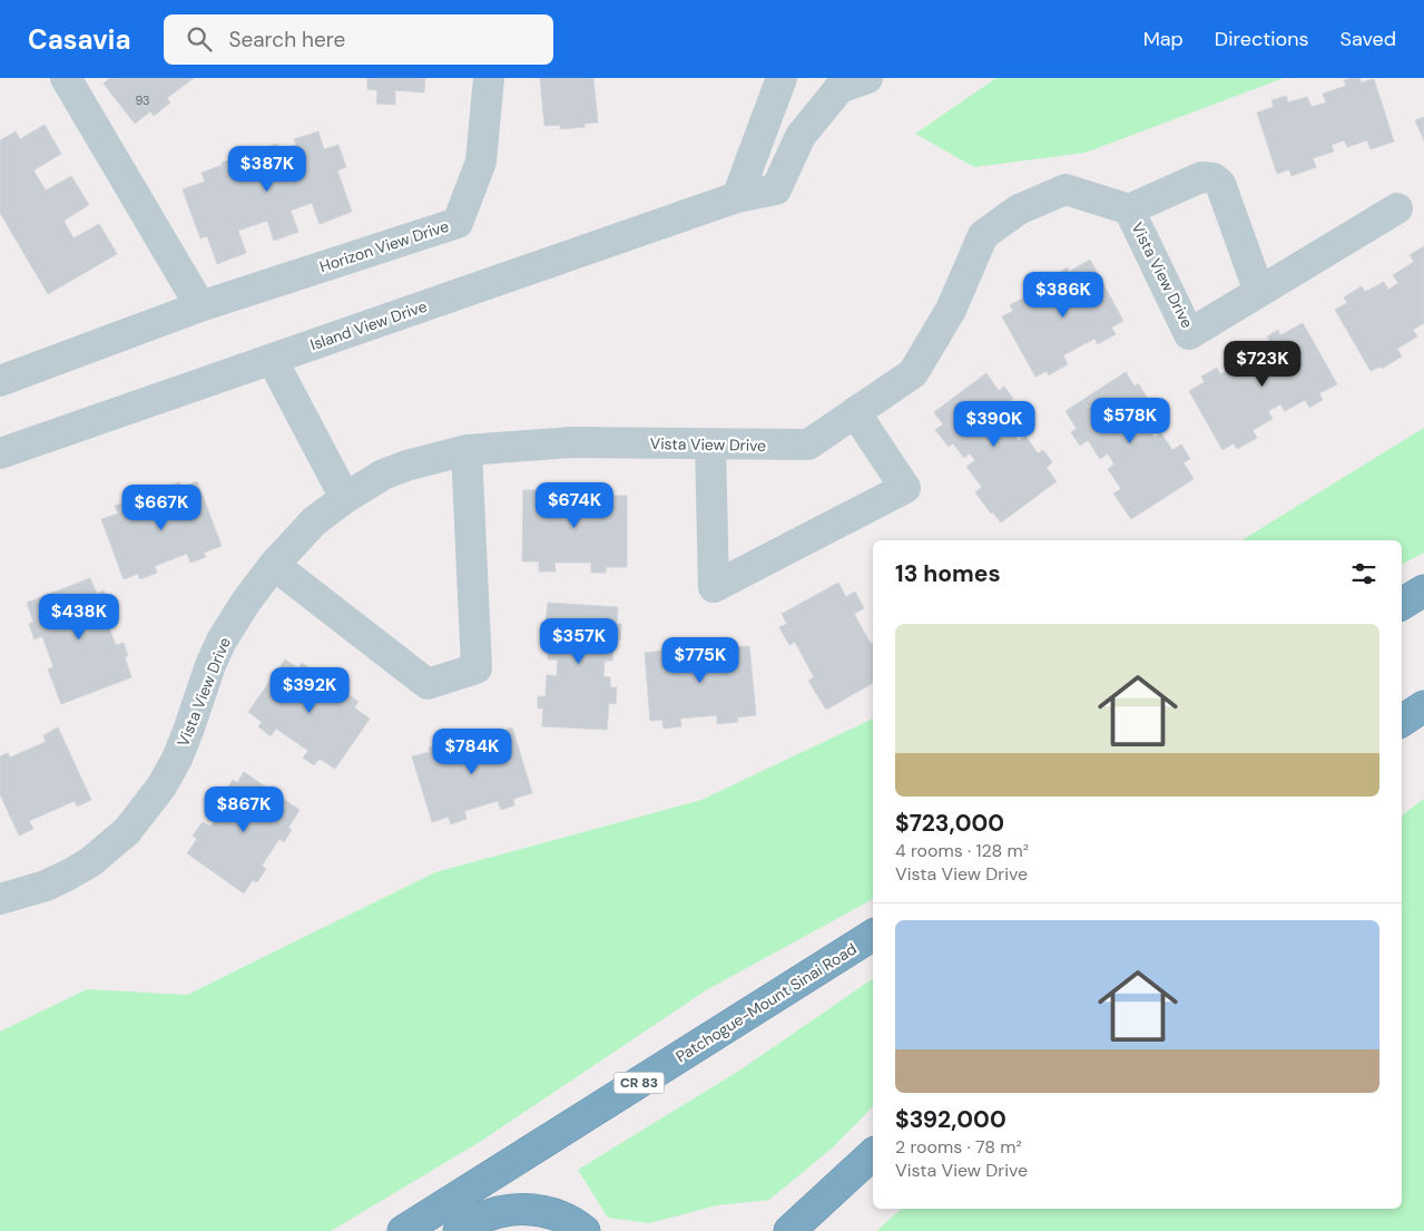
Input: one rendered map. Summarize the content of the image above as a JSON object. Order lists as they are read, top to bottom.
{
  "streets": {
    "highway": ["Patchogue-Mount Sinai Road", "CR 83"],
    "street": ["Horizon View Drive", "Vista View Drive", "Island View Drive"]
  },
  "house_numbers": ["93"],
  "page": {
    "header": "Casavia",
    "search": "Search here",
    "nav": ["Map", "Directions", "Saved"],
    "price": [
      "$387K",
      "$386K",
      "$723K",
      "$578K",
      "$390K",
      "$674K",
      "$667K",
      "$438K",
      "$357K",
      "$775K",
      "$392K",
      "$784K",
      "$867K"
    ],
    "heading": "13 homes",
    "list": [
      {
        "name": "$723,000",
        "note": "4 rooms · 128 m² · Vista View Drive"
      },
      {
        "name": "$392,000",
        "note": "2 rooms · 78 m² · Vista View Drive"
      }
    ]
  }
}
